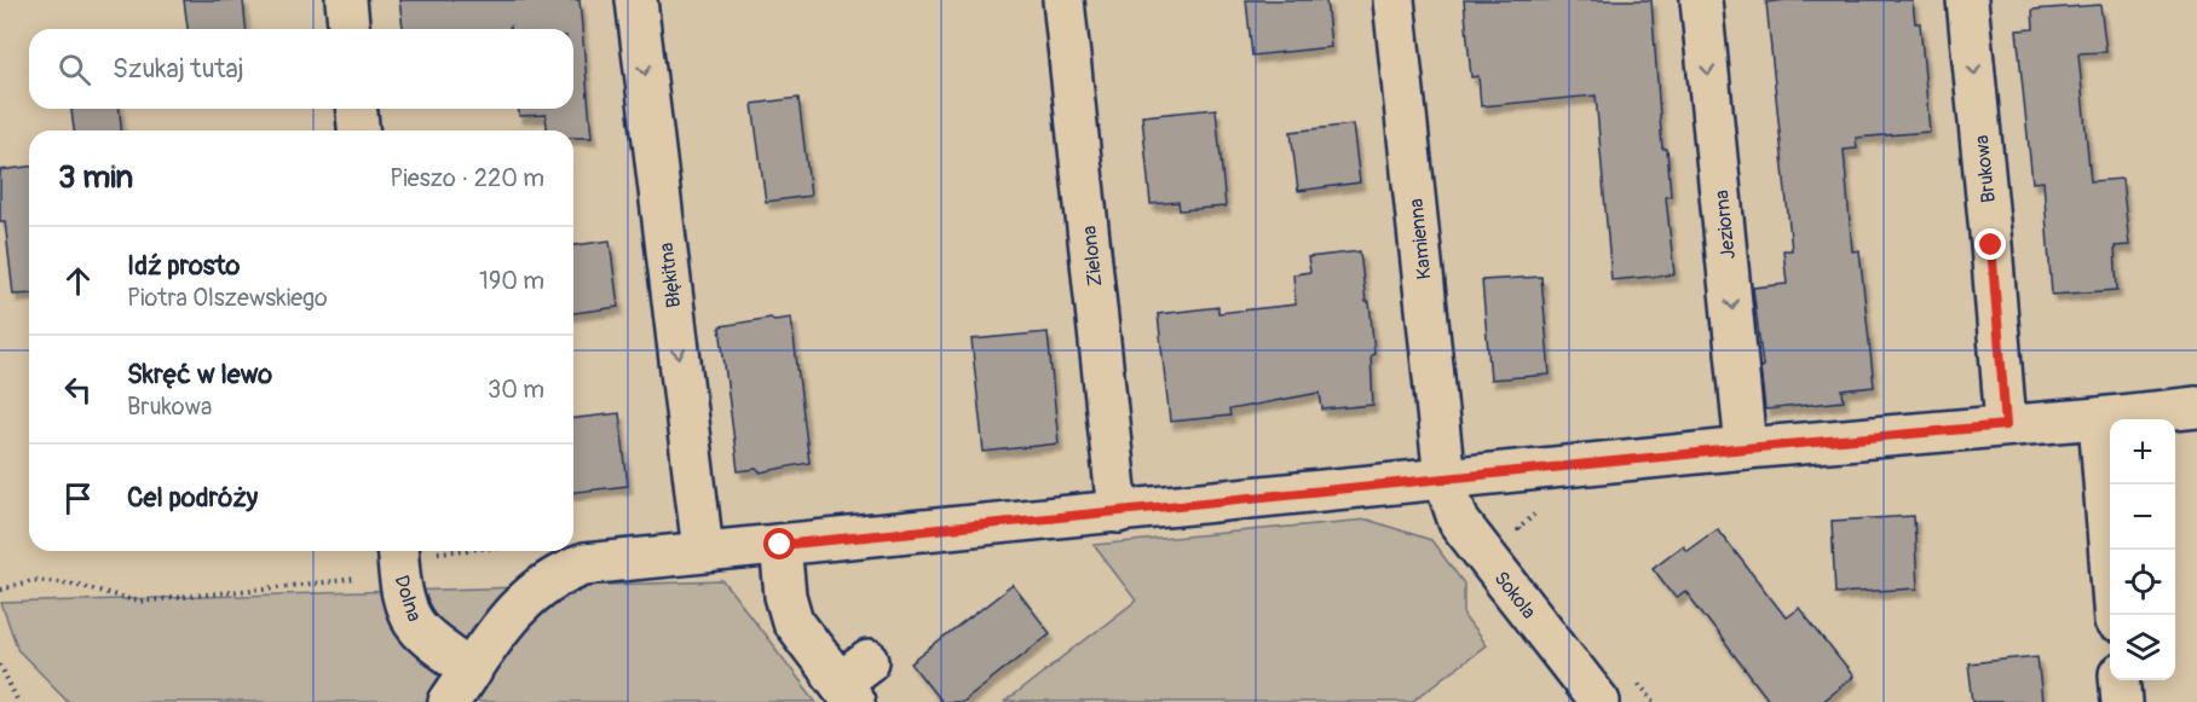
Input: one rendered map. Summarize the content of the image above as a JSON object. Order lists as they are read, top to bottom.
{
  "streets": {
    "street": [
      "Brukowa",
      "Jeziorna",
      "Kamienna",
      "Zielona",
      "Błękitna",
      "Sokola",
      "Dolna"
    ]
  },
  "crossings": [
    ["Kamienna", "Sokola"]
  ],
  "one_way": ["Brukowa", "Jeziorna", "Błękitna"],
  "page": {
    "search": "Szukaj tutaj",
    "heading": ["3 min", "Pieszo · 220 m"],
    "list": [
      ["Idź prosto", "Piotra Olszewskiego", "190 m"],
      ["Skręć w lewo", "Brukowa", "30 m"],
      "Cel podróży"
    ],
    "map_buttons": ["+", "−"]
  }
}
